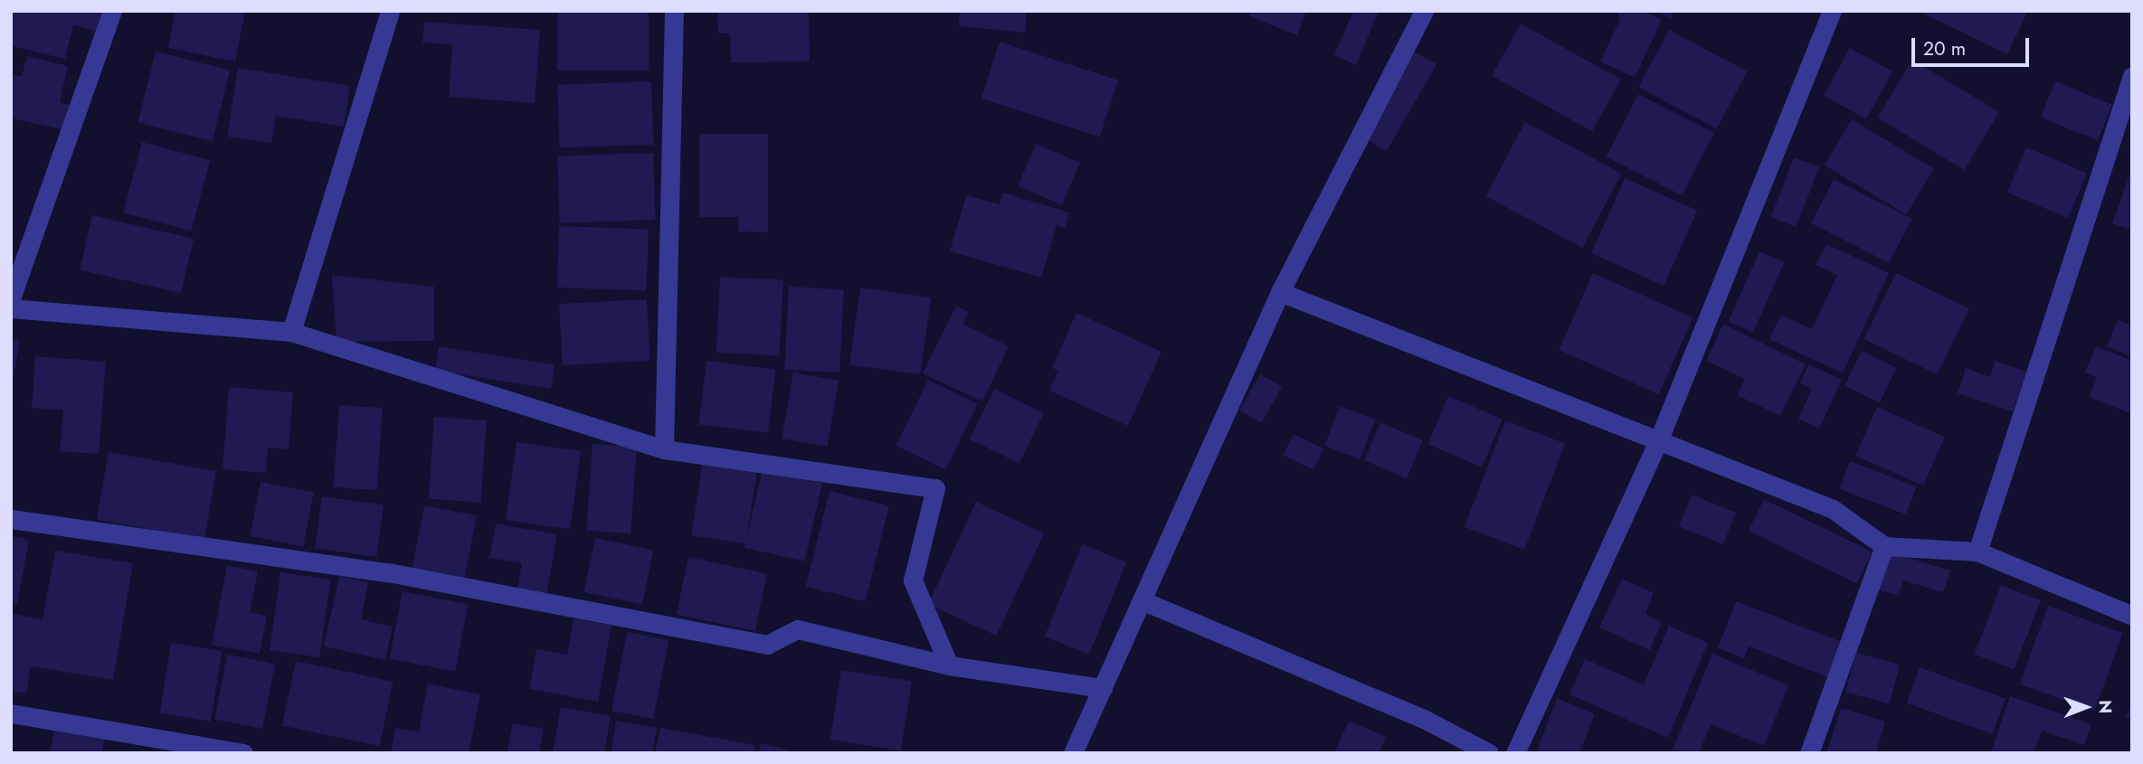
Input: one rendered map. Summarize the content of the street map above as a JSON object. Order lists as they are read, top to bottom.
{
  "scale_bar": "20 m",
  "north": "right"
}
